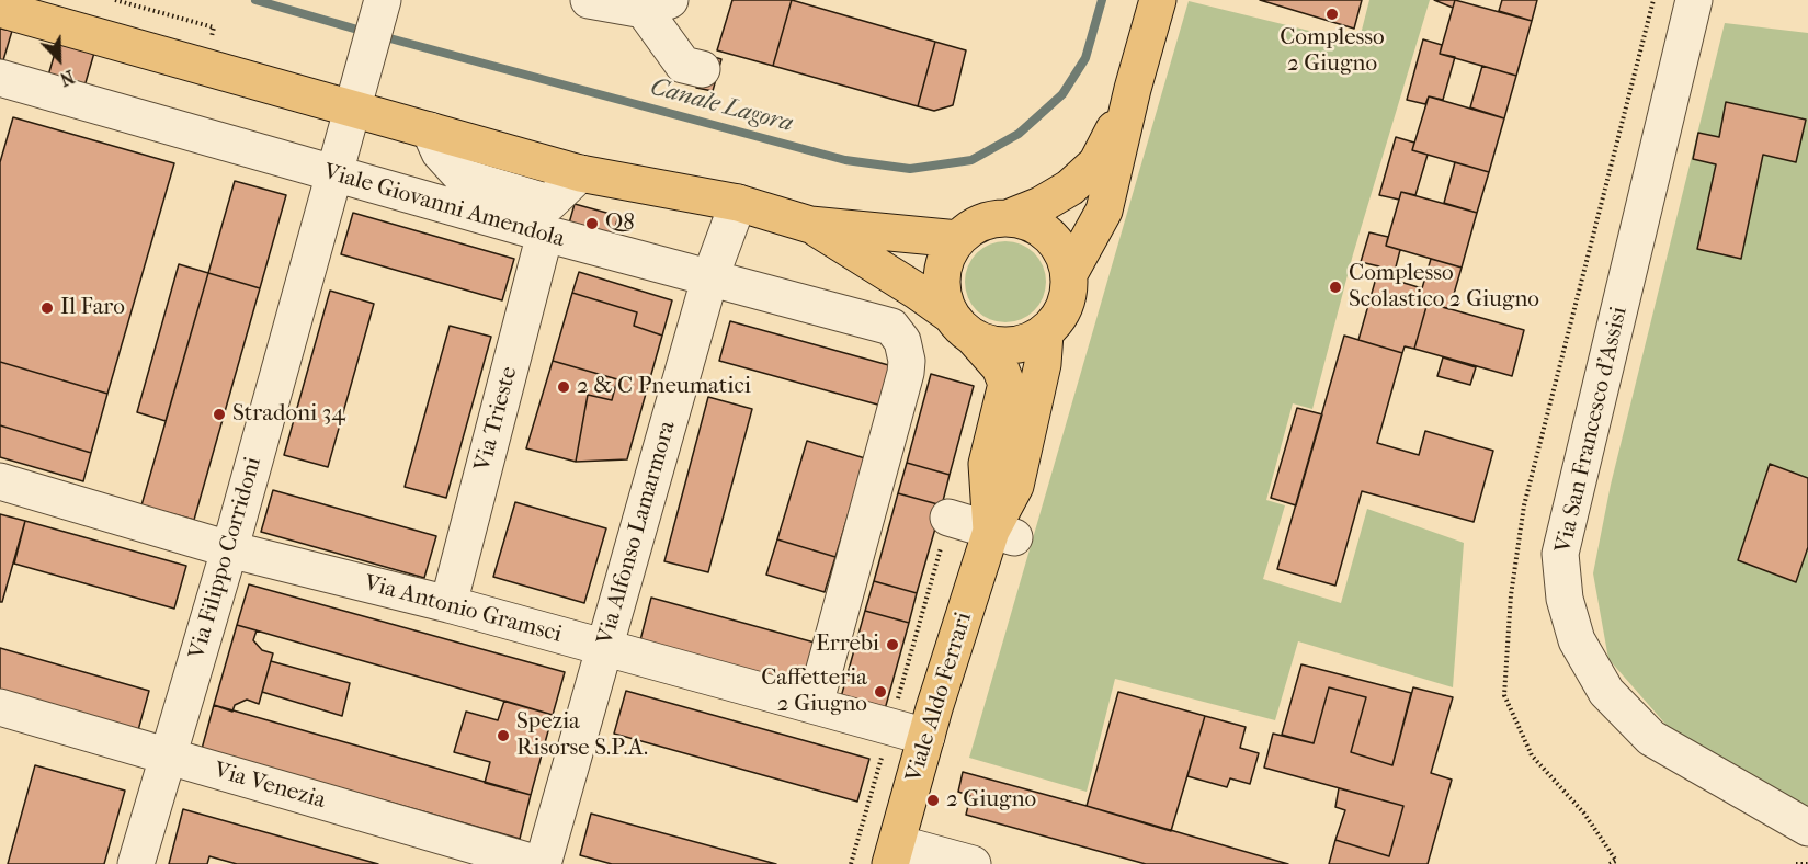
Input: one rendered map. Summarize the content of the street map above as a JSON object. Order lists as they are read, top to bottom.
{
  "streets": {
    "main road": ["Viale Aldo Ferrari"],
    "street": [
      "Viale Giovanni Amendola",
      "Via Trieste",
      "Via San Francesco d'Assisi",
      "Via Alfonso Lamarmora",
      "Via Filippo Corridoni",
      "Via Antonio Gramsci",
      "Via Venezia"
    ]
  },
  "crossings": [
    ["Viale Giovanni Amendola", "Via Trieste"],
    ["Viale Giovanni Amendola", "Via Alfonso Lamarmora"],
    ["Viale Giovanni Amendola", "Via Filippo Corridoni"],
    ["Viale Giovanni Amendola", "Via Antonio Gramsci"],
    ["Via Trieste", "Via Antonio Gramsci"],
    ["Via Alfonso Lamarmora", "Via Antonio Gramsci"],
    ["Via Alfonso Lamarmora", "Via Venezia"],
    ["Via Filippo Corridoni", "Via Antonio Gramsci"],
    ["Via Filippo Corridoni", "Via Venezia"],
    ["Via Antonio Gramsci", "Viale Aldo Ferrari"]
  ],
  "water": ["Canale Lagora"],
  "places": [
    "Complesso 2 Giugno",
    "Q8",
    "Complesso Scolastico 2 Giugno",
    "Il Faro",
    "2 & C Pneumatici",
    "Stradoni 34",
    "Errebi",
    "Caffetteria 2 Giugno",
    "Spezia Risorse S.P.A.",
    "2 Giugno"
  ],
  "north": "bottom right"
}
